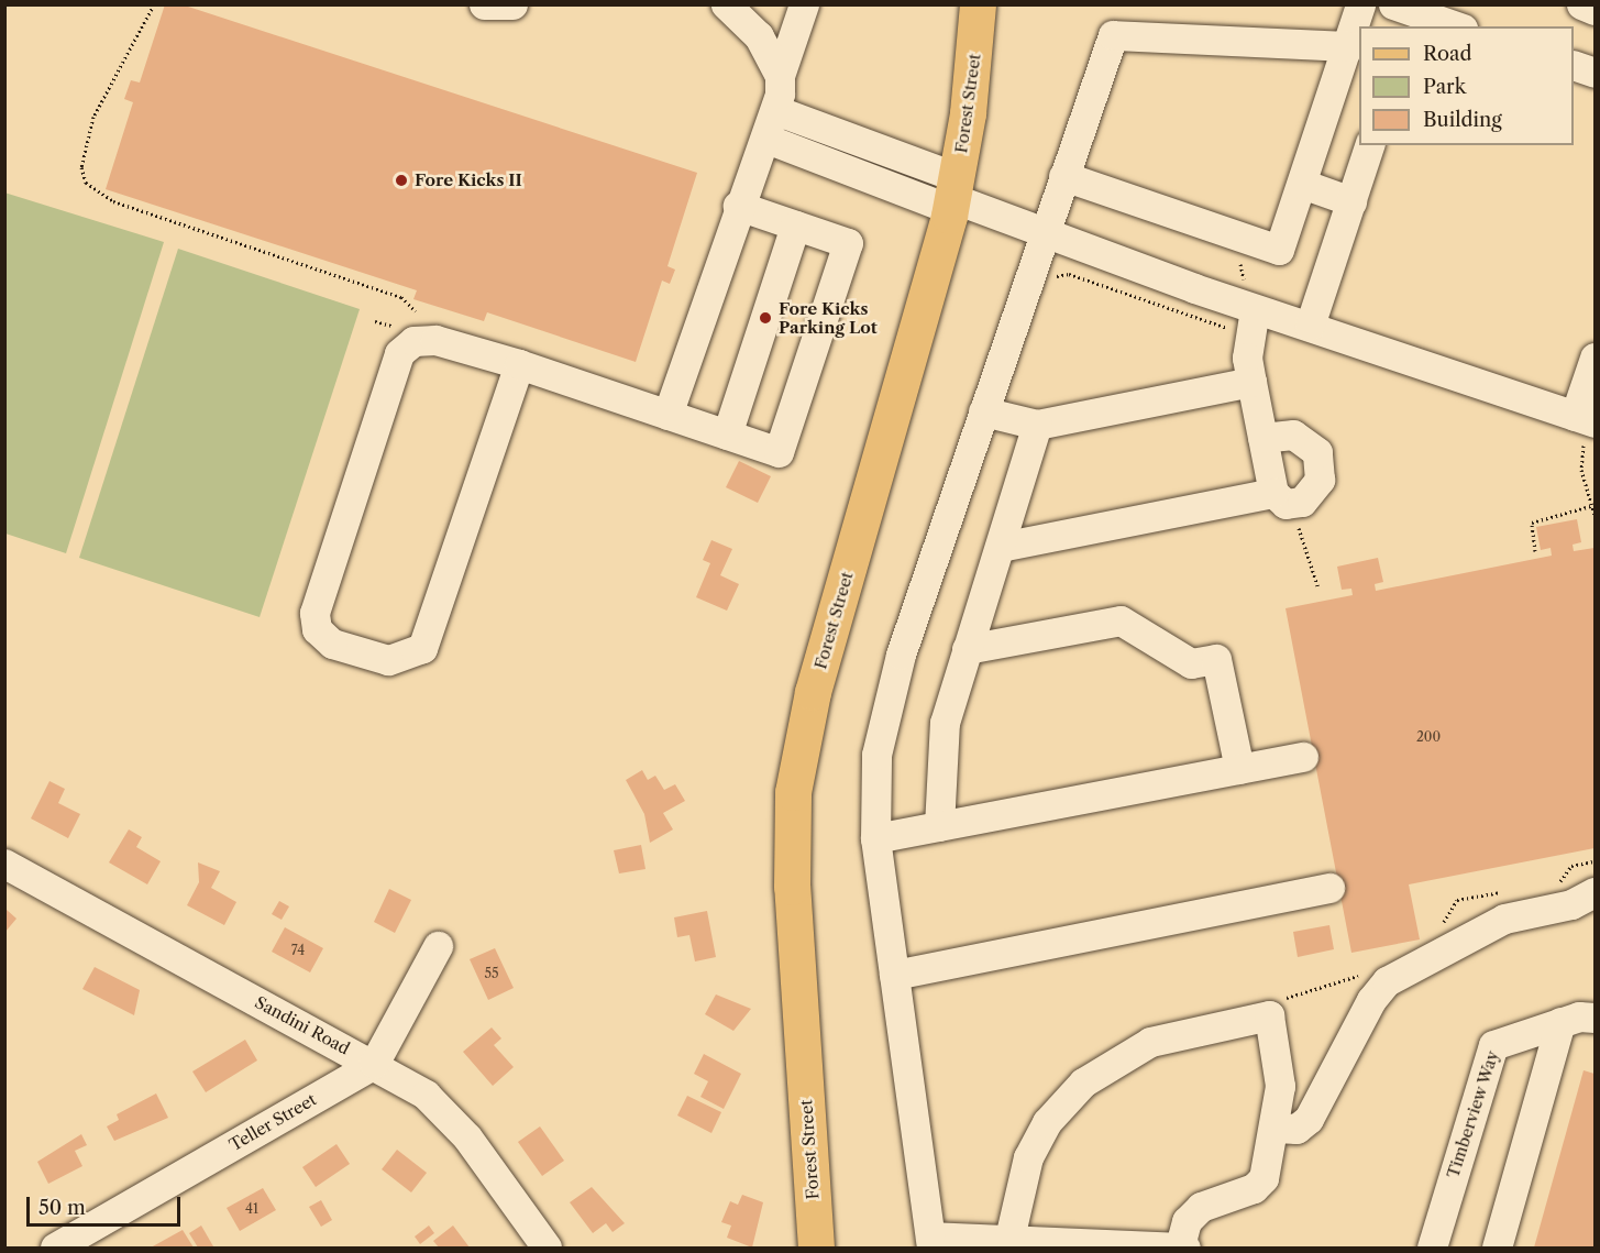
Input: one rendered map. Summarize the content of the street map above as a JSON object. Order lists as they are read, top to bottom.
{
  "streets": {
    "main road": ["Forest Street"],
    "street": ["Sandini Road", "Timberview Way", "Teller Street"]
  },
  "crossings": [
    ["Sandini Road", "Teller Street"]
  ],
  "places": ["Fore Kicks II", "Fore Kicks Parking Lot"],
  "house_numbers": [
    "200",
    "74",
    "55",
    "41"
  ],
  "legend": ["Road", "Park", "Building"],
  "scale_bar": "50 m"
}
